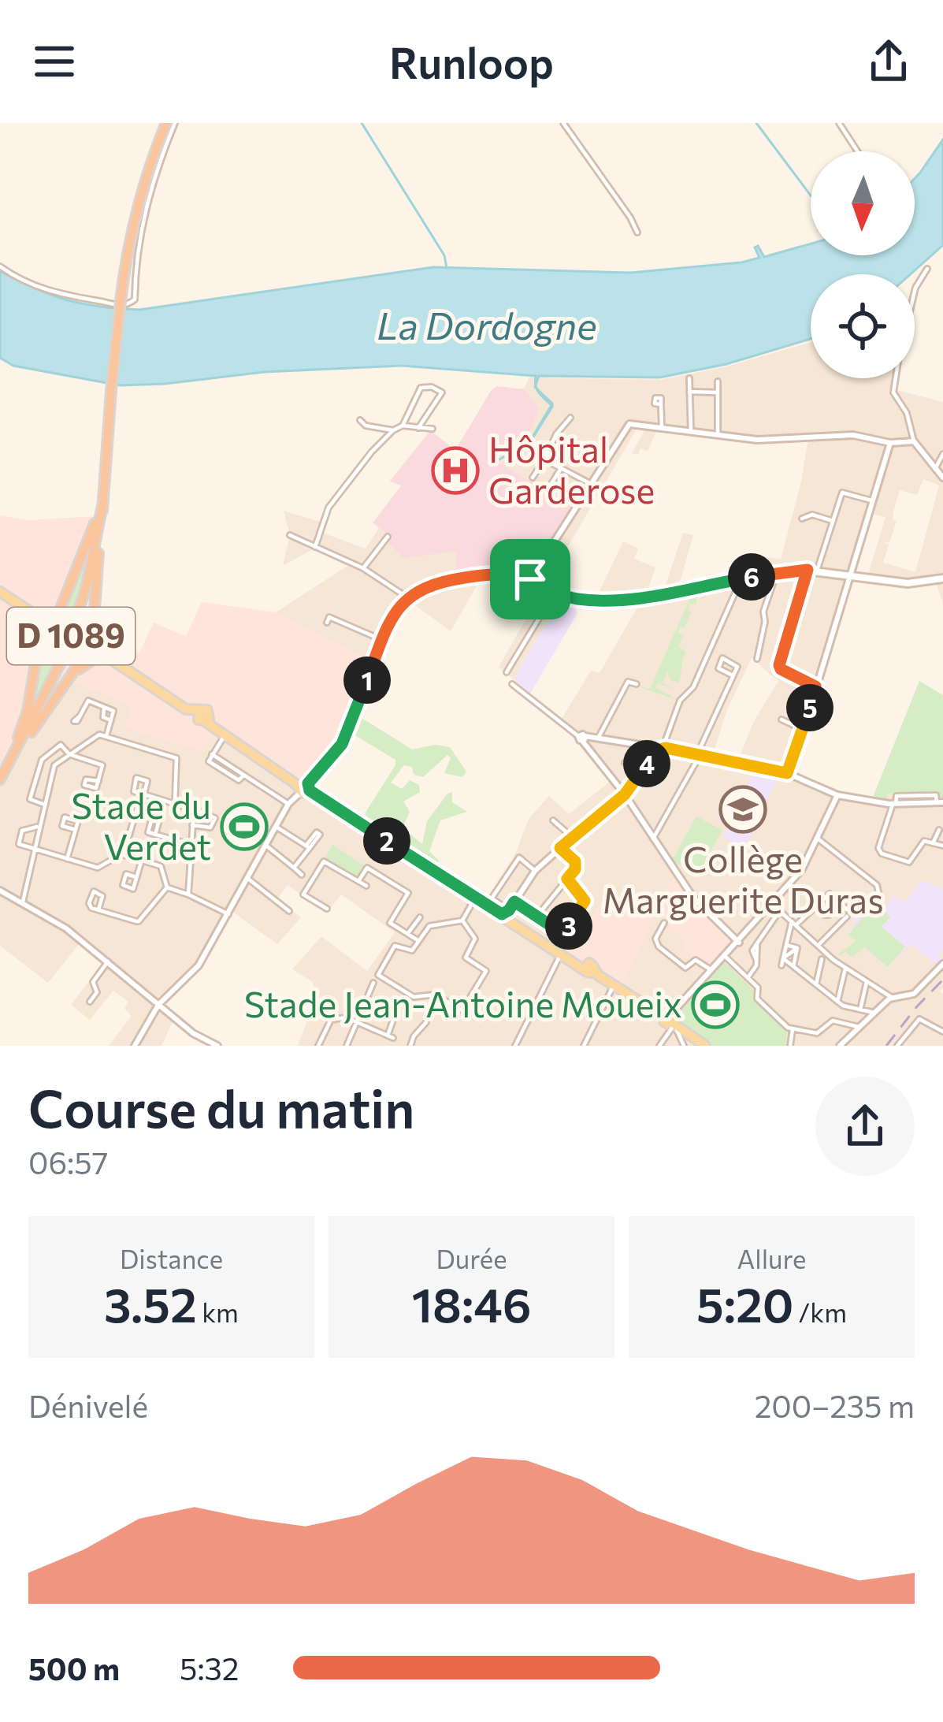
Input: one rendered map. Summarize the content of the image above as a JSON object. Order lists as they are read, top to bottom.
{
  "streets": {
    "highway": ["D 1089"]
  },
  "water": ["La Dordogne"],
  "places": {
    "hospital": ["Hôpital Garderose"],
    "school or university": ["Collège Marguerite Duras"],
    "sports": ["Stade du Verdet", "Stade Jean-Antoine Moueix"]
  },
  "north": "bottom",
  "page": {
    "header": "Runloop",
    "pins": [
      "6",
      "1",
      "5",
      "4",
      "2",
      "3"
    ],
    "heading": ["Course du matin", "06:57"],
    "stats": [
      ["Distance", "3.52 km"],
      ["Durée", "18:46"],
      ["Allure", "5:20 /km"]
    ],
    "chart": ["Dénivelé", "200–235 m"],
    "list": [
      {
        "name": "500 m",
        "note": "5:32"
      }
    ]
  }
}
